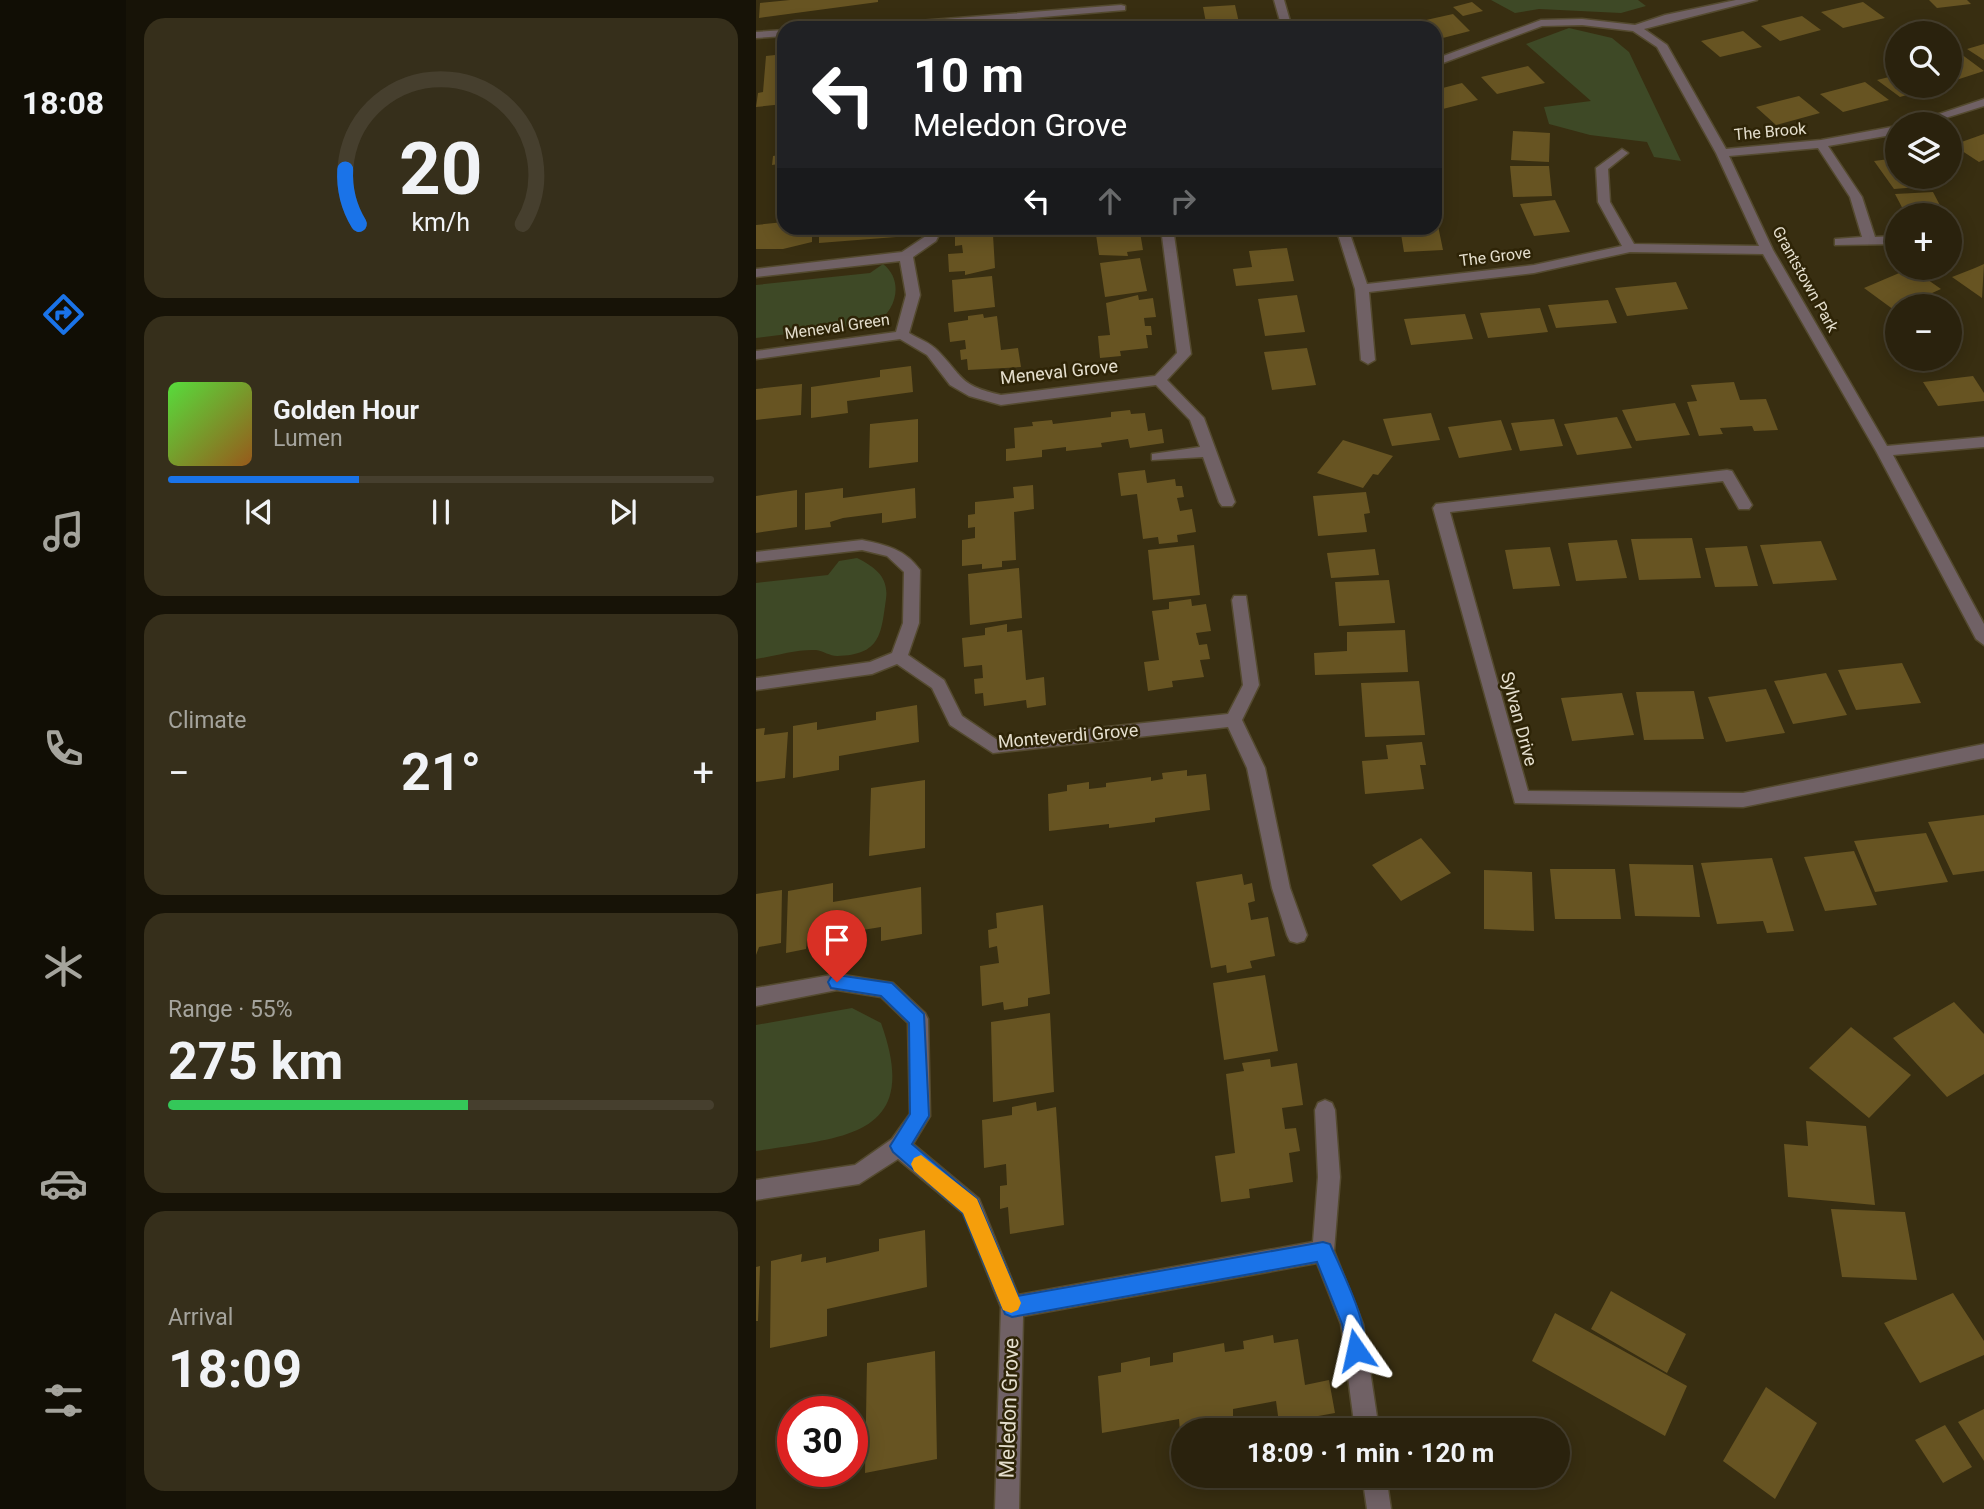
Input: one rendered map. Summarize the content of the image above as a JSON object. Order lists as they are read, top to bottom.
{
  "streets": {
    "street": [
      "The Brook",
      "The Grove",
      "Grantstown Park",
      "Meneval Green",
      "Meneval Grove",
      "Sylvan Drive",
      "Monteverdi Grove",
      "Meledon Grove"
    ]
  },
  "crossings": [
    ["The Brook", "Grantstown Park"],
    ["The Grove", "Grantstown Park"],
    ["Meneval Green", "Meneval Grove"]
  ],
  "page": {
    "tabs": "18:08",
    "map_buttons": ["+", "−"],
    "turn": ["10 m", "Meledon Grove"],
    "song": ["Golden Hour", "Lumen"],
    "tile": [
      "Climate",
      ["Range · 55%", "275 km"],
      ["Arrival", "18:09"]
    ],
    "heat": ["−", "21°", "+"],
    "limit": "30",
    "trip": "18:09 · 1 min · 120 m",
    "gauge": ["20", "km/h"]
  }
}
